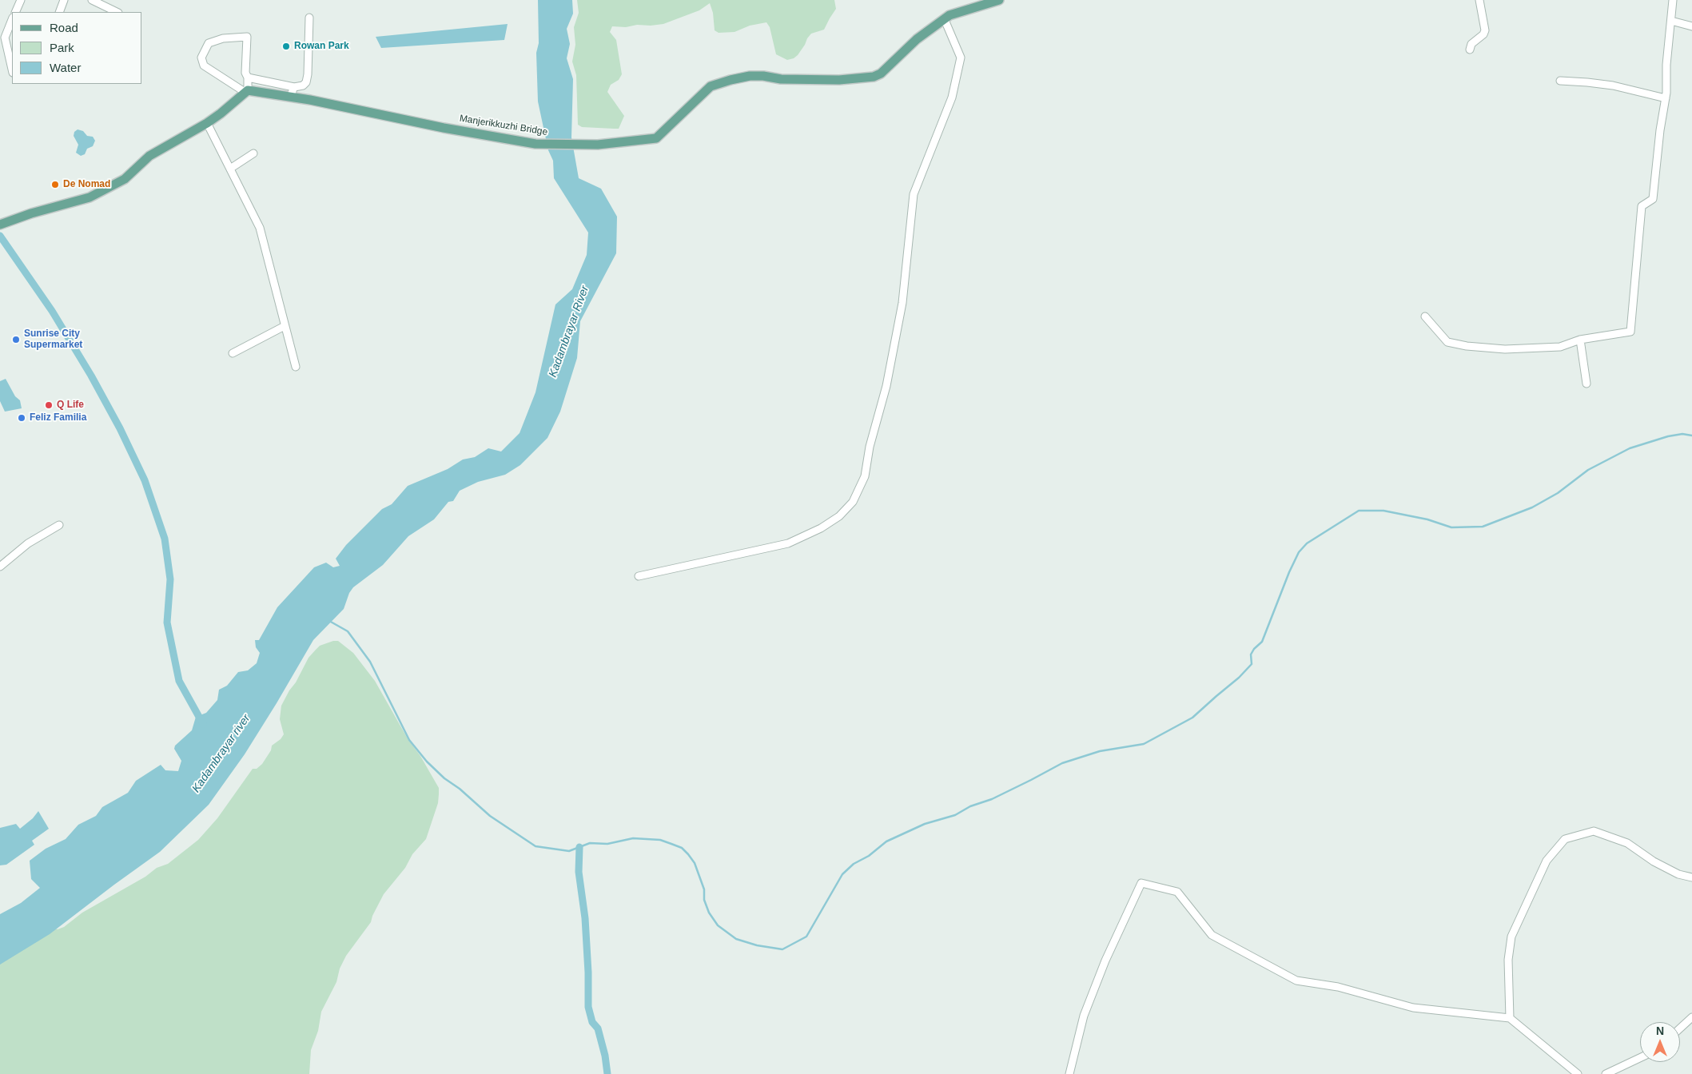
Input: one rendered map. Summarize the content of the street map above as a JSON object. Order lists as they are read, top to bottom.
{
  "streets": {
    "main road": ["Manjerikkuzhi Bridge"]
  },
  "water": ["Kadambrayar River", "Kadambrayar river"],
  "places": [
    "Rowan Park",
    "De Nomad",
    "Sunrise City Supermarket",
    "Q Life",
    "Feliz Familia"
  ],
  "legend": ["Road", "Park", "Water"],
  "north": "top"
}
